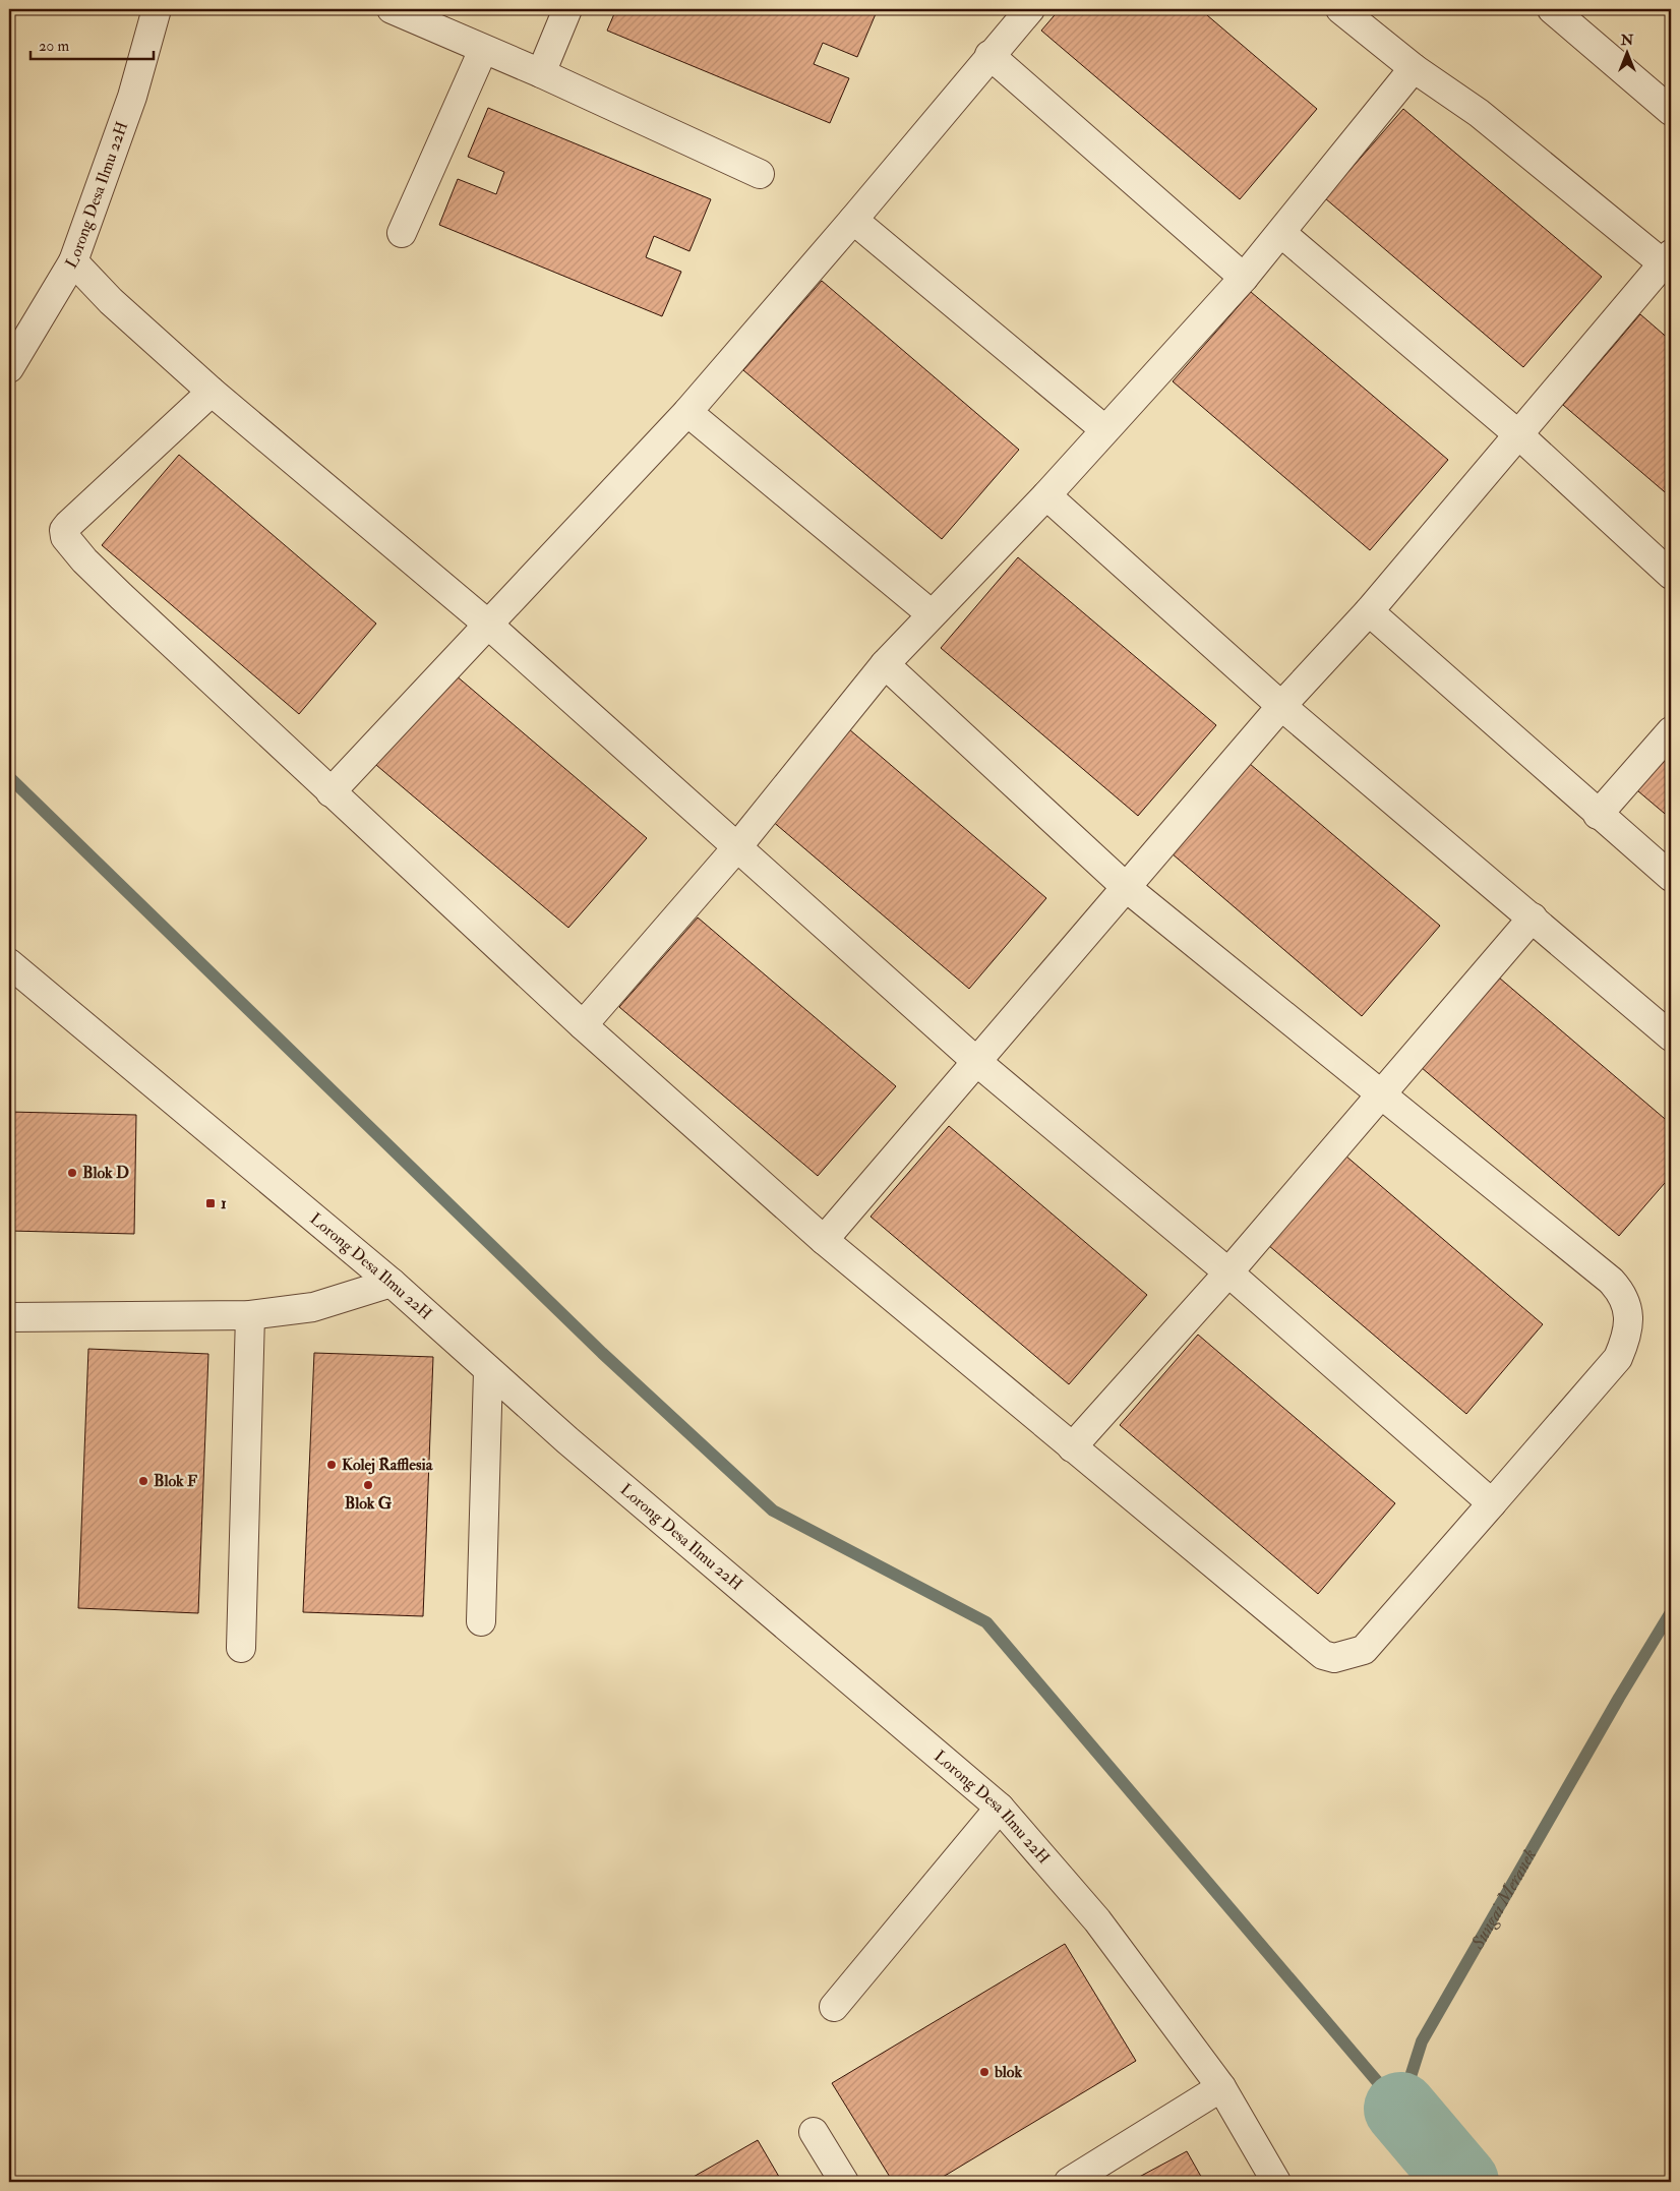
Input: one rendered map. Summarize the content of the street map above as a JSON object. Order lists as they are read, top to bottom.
{
  "streets": {
    "street": ["Lorong Desa Ilmu 22H"]
  },
  "water": ["Sungai Meranek"],
  "places": {
    "other": [
      "Blok D",
      "Kolej Rafflesia",
      "Blok F",
      "Blok G",
      "blok"
    ],
    "transit": ["1"]
  },
  "scale_bar": "20 m",
  "north": "top"
}
